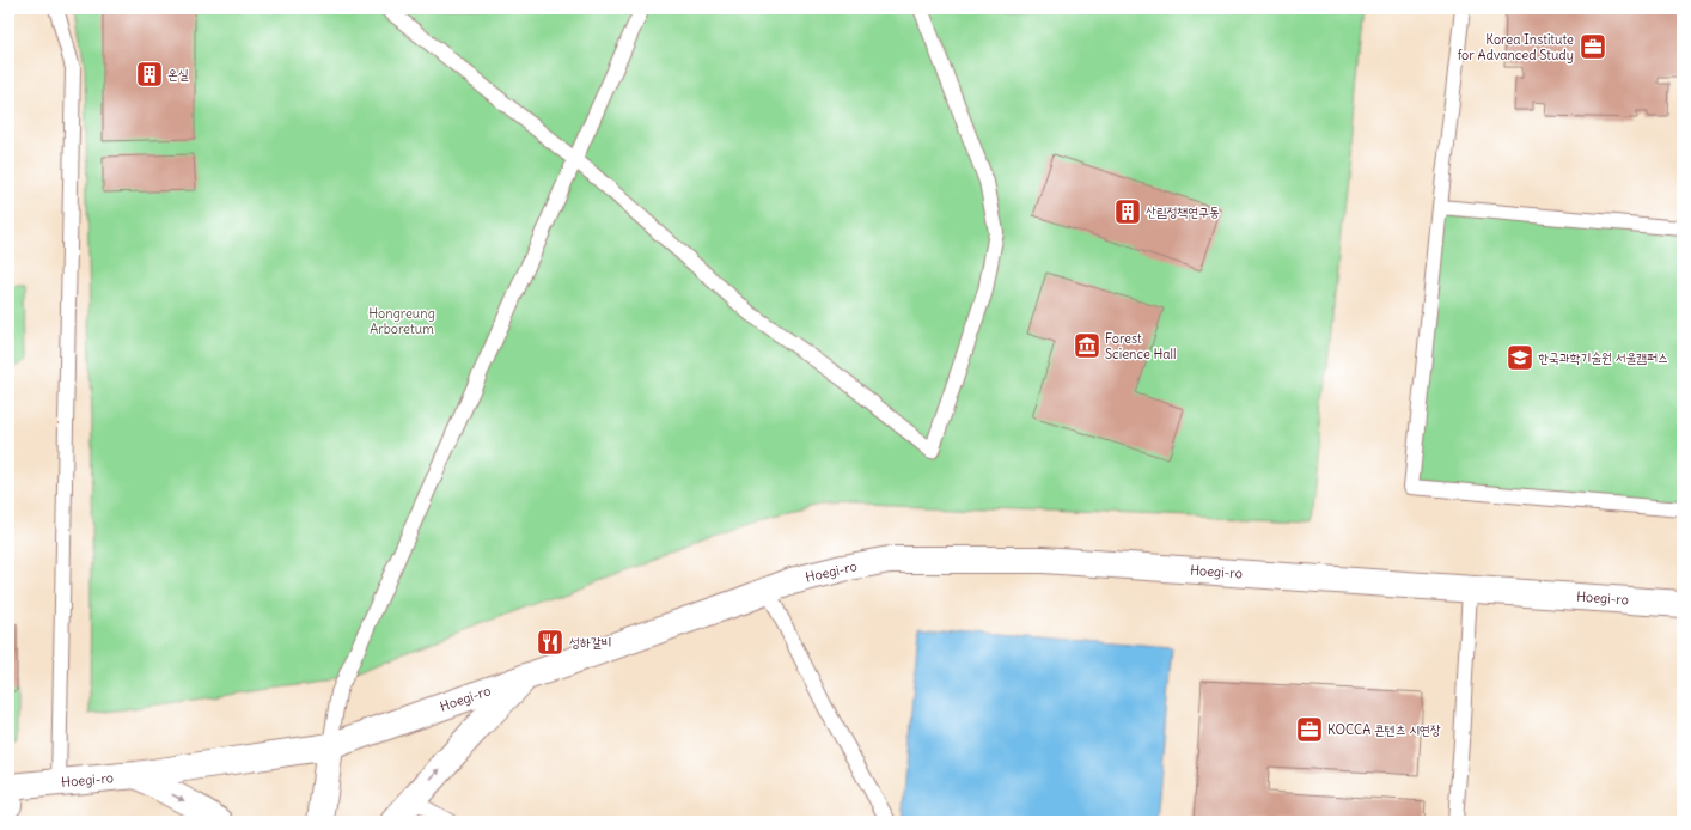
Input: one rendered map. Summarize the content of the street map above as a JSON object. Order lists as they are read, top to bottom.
{
  "streets": {
    "main road": ["Hoegi-ro"]
  },
  "parks": ["Hongreung Arboretum"],
  "places": {
    "office": ["Korea Institute for Advanced Study", "KOCCA 콘텐츠 시연장"],
    "building": ["온실", "산림정책연구동"],
    "museum": ["Forest Science Hall"],
    "school or university": ["한국과학기술원 서울캠퍼스"],
    "restaurant": ["성하갈비"]
  }
}
